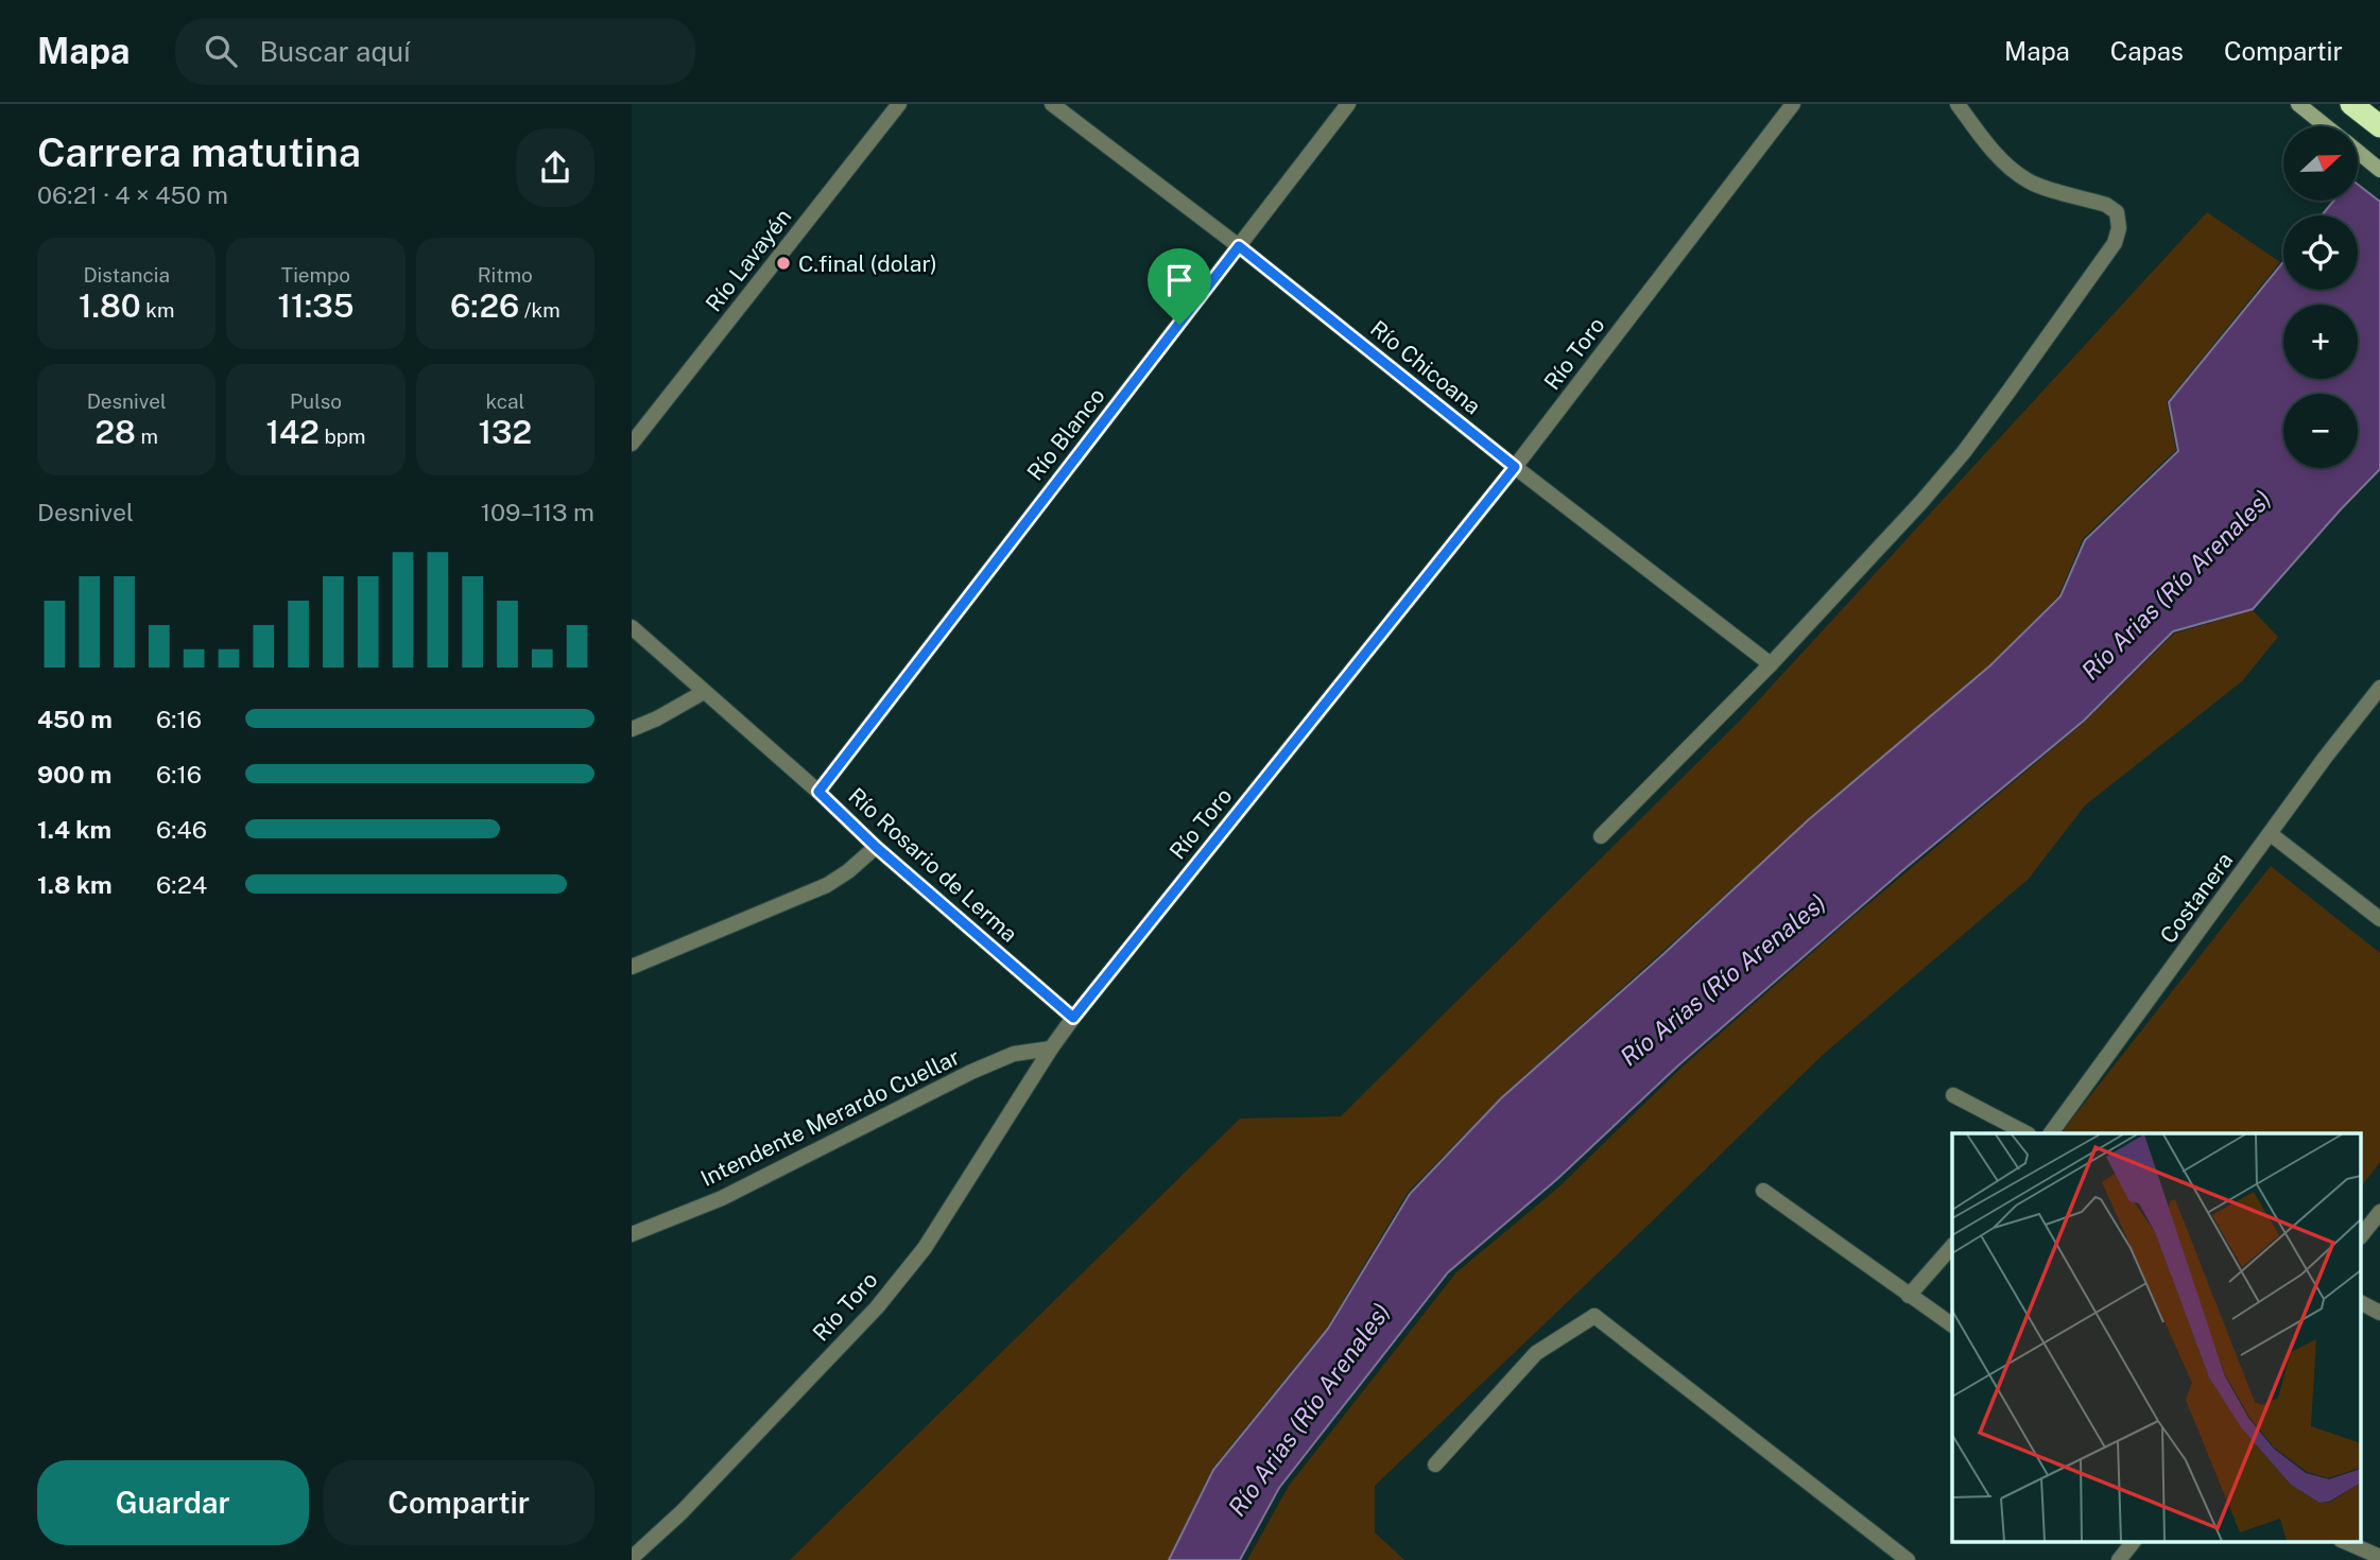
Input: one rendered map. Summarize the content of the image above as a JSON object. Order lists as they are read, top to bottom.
{
  "streets": {
    "street": [
      "Río Lavayén",
      "Río Toro",
      "Río Chicoana",
      "Río Blanco",
      "Río Rosario de Lerma",
      "Costanera",
      "Intendente Merardo Cuellar"
    ]
  },
  "crossings": [
    ["Río Toro", "Río Chicoana"],
    ["Río Toro", "Río Rosario de Lerma"],
    ["Río Toro", "Intendente Merardo Cuellar"],
    ["Río Chicoana", "Río Blanco"],
    ["Río Blanco", "Río Rosario de Lerma"]
  ],
  "water": ["Río Arias (Río Arenales)"],
  "places": ["C.final (dolar)"],
  "north": "right",
  "page": {
    "header": "Mapa",
    "search": "Buscar aquí",
    "nav": ["Mapa", "Capas", "Compartir"],
    "heading": ["Carrera matutina", "06:21 · 4 × 450 m"],
    "map_buttons": ["+", "−"],
    "stats": [
      ["Distancia", "1.80 km"],
      ["Tiempo", "11:35"],
      ["Ritmo", "6:26 /km"],
      ["Desnivel", "28 m"],
      ["Pulso", "142 bpm"],
      ["kcal", "132"]
    ],
    "chart": ["Desnivel", "109–113 m"],
    "list": [
      {
        "name": "450 m",
        "note": "6:16"
      },
      {
        "name": "900 m",
        "note": "6:16"
      },
      {
        "name": "1.4 km",
        "note": "6:46"
      },
      {
        "name": "1.8 km",
        "note": "6:24"
      }
    ],
    "buttons": ["Guardar", "Compartir"]
  }
}
